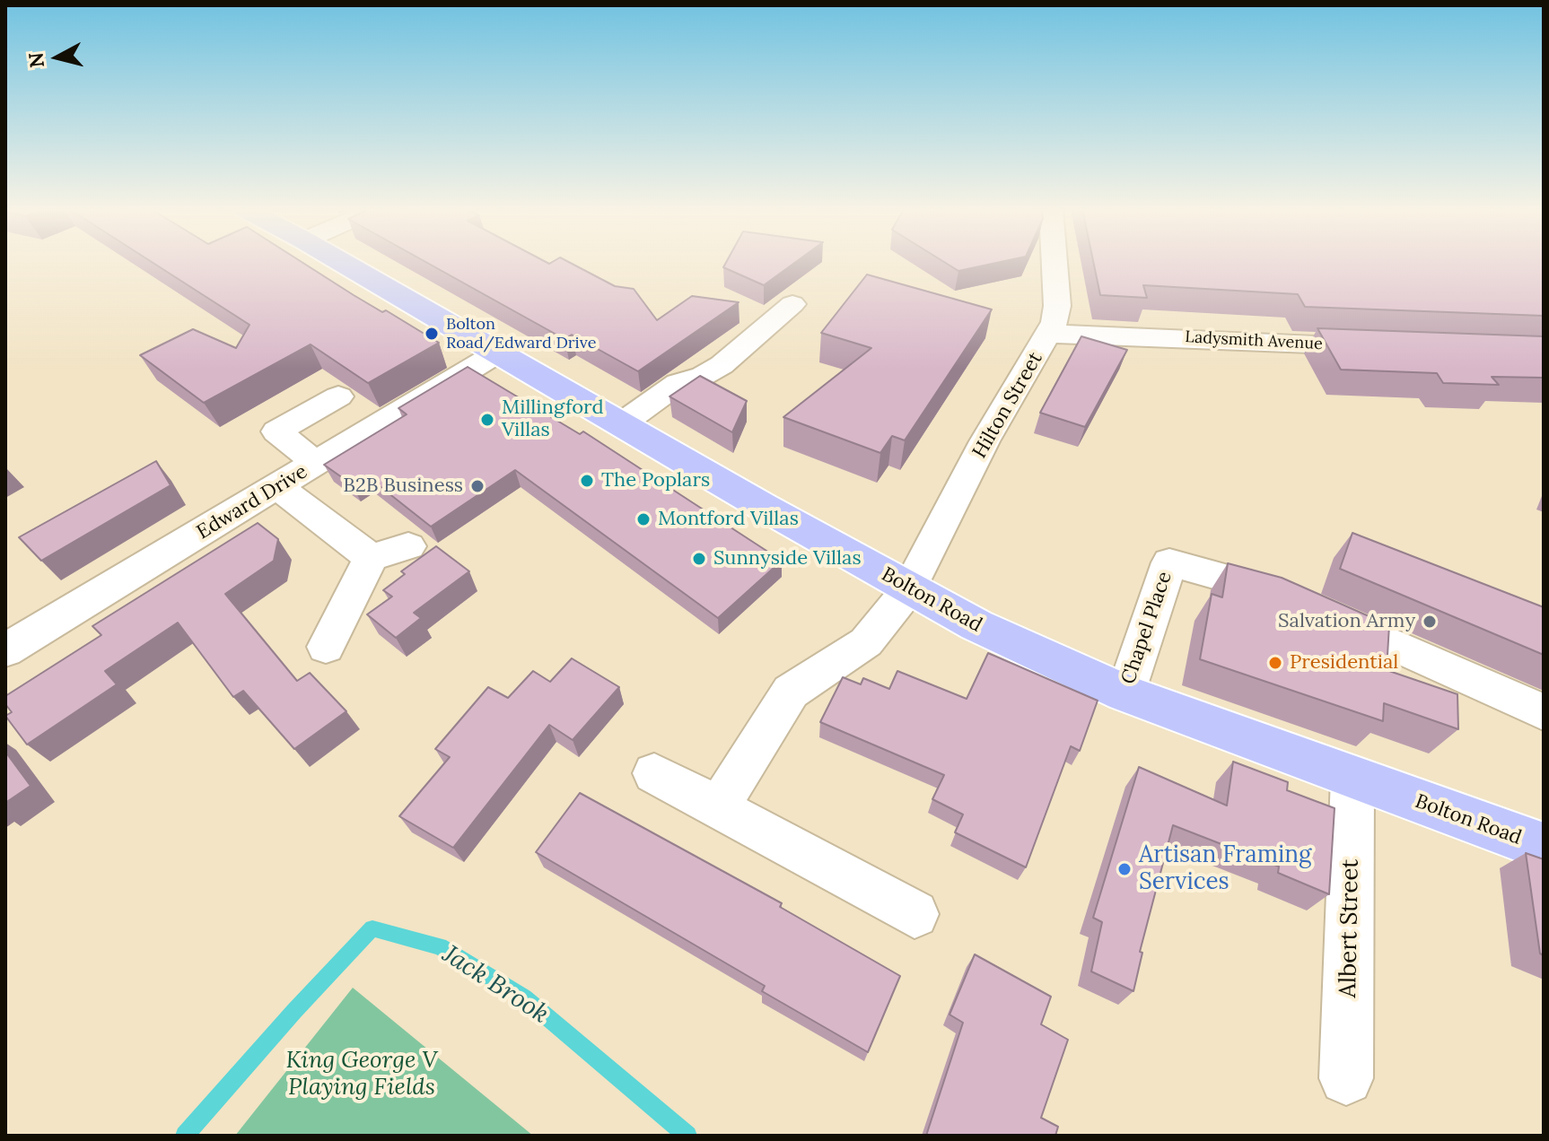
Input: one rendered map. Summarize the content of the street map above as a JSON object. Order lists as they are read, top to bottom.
{
  "streets": {
    "main road": ["Bolton Road"],
    "street": [
      "Ladysmith Avenue",
      "Hilton Street",
      "Edward Drive",
      "Chapel Place",
      "Albert Street"
    ]
  },
  "crossings": [
    ["Ladysmith Avenue", "Hilton Street"],
    ["Hilton Street", "Bolton Road"],
    ["Edward Drive", "Bolton Road"],
    ["Bolton Road", "Chapel Place"],
    ["Bolton Road", "Albert Street"]
  ],
  "water": ["Jack Brook"],
  "parks": ["King George V Playing Fields"],
  "places": [
    "Bolton Road/Edward Drive",
    "Millingford Villas",
    "The Poplars",
    "B2B Business",
    "Montford Villas",
    "Sunnyside Villas",
    "Salvation Army",
    "Presidential",
    "Artisan Framing Services"
  ],
  "north": "left"
}
